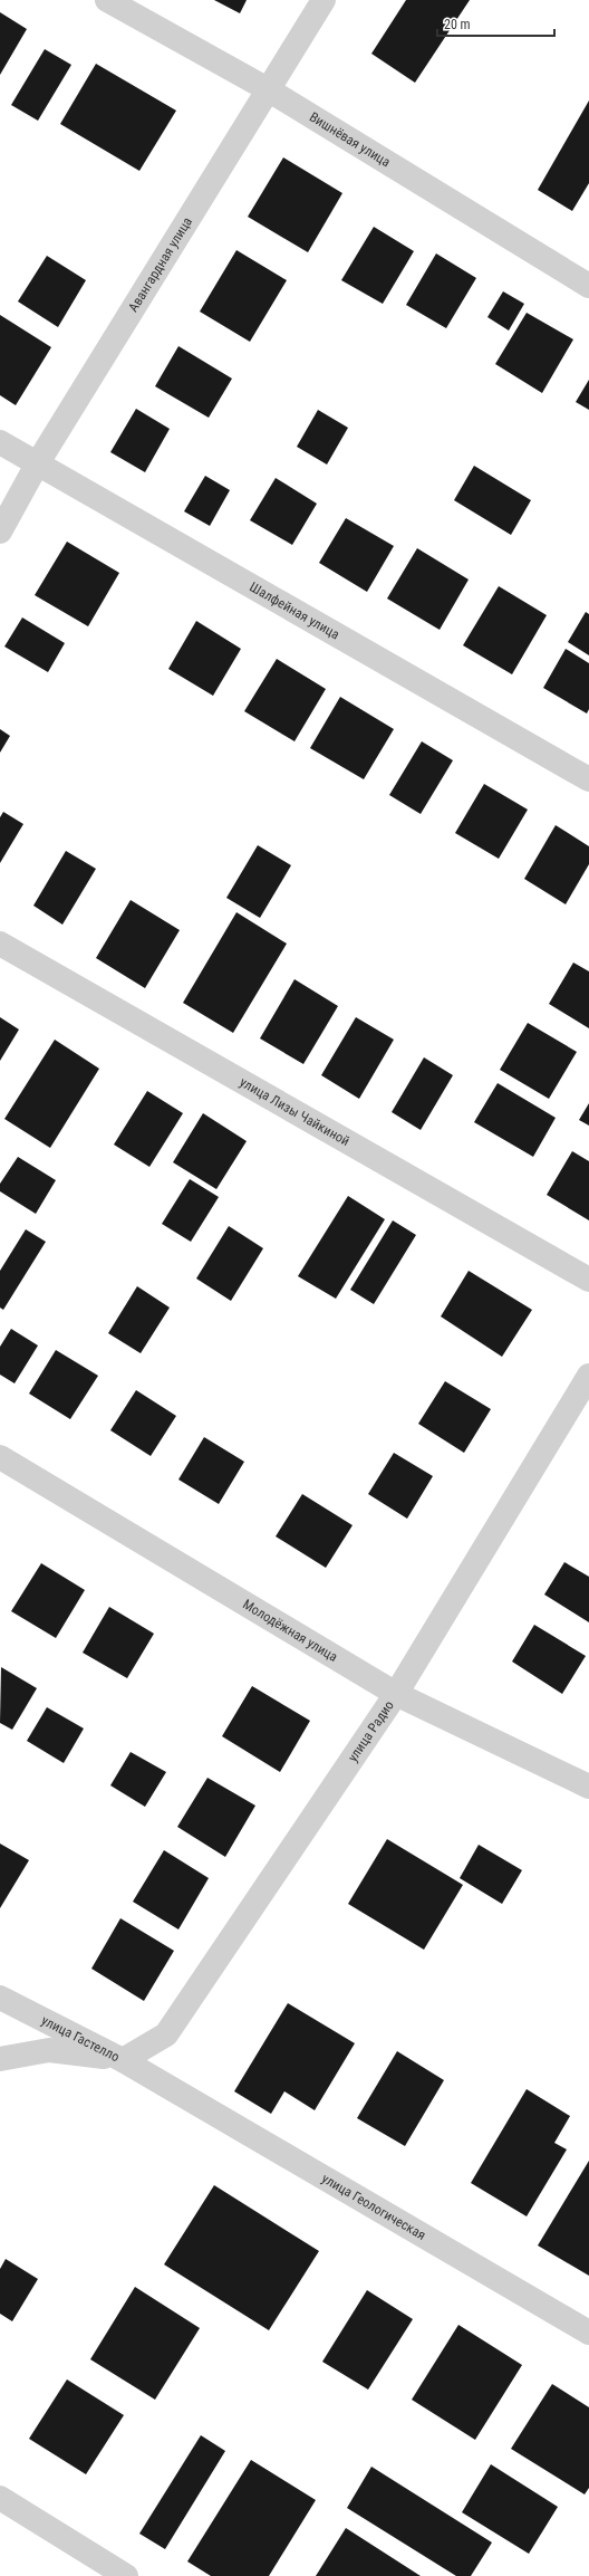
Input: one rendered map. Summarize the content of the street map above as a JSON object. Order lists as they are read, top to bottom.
{
  "streets": {
    "street": [
      "Вишнёвая улица",
      "Авангардная улица",
      "Шалфейная улица",
      "улица Лизы Чайкиной",
      "Молодёжная улица",
      "улица Радио",
      "улица Гастелло",
      "улица Геологическая"
    ]
  },
  "crossings": [
    ["Вишнёвая улица", "Авангардная улица"],
    ["Авангардная улица", "Шалфейная улица"],
    ["Молодёжная улица", "улица Радио"],
    ["улица Радио", "улица Гастелло"],
    ["улица Гастелло", "улица Геологическая"]
  ],
  "scale_bar": "20 m"
}
